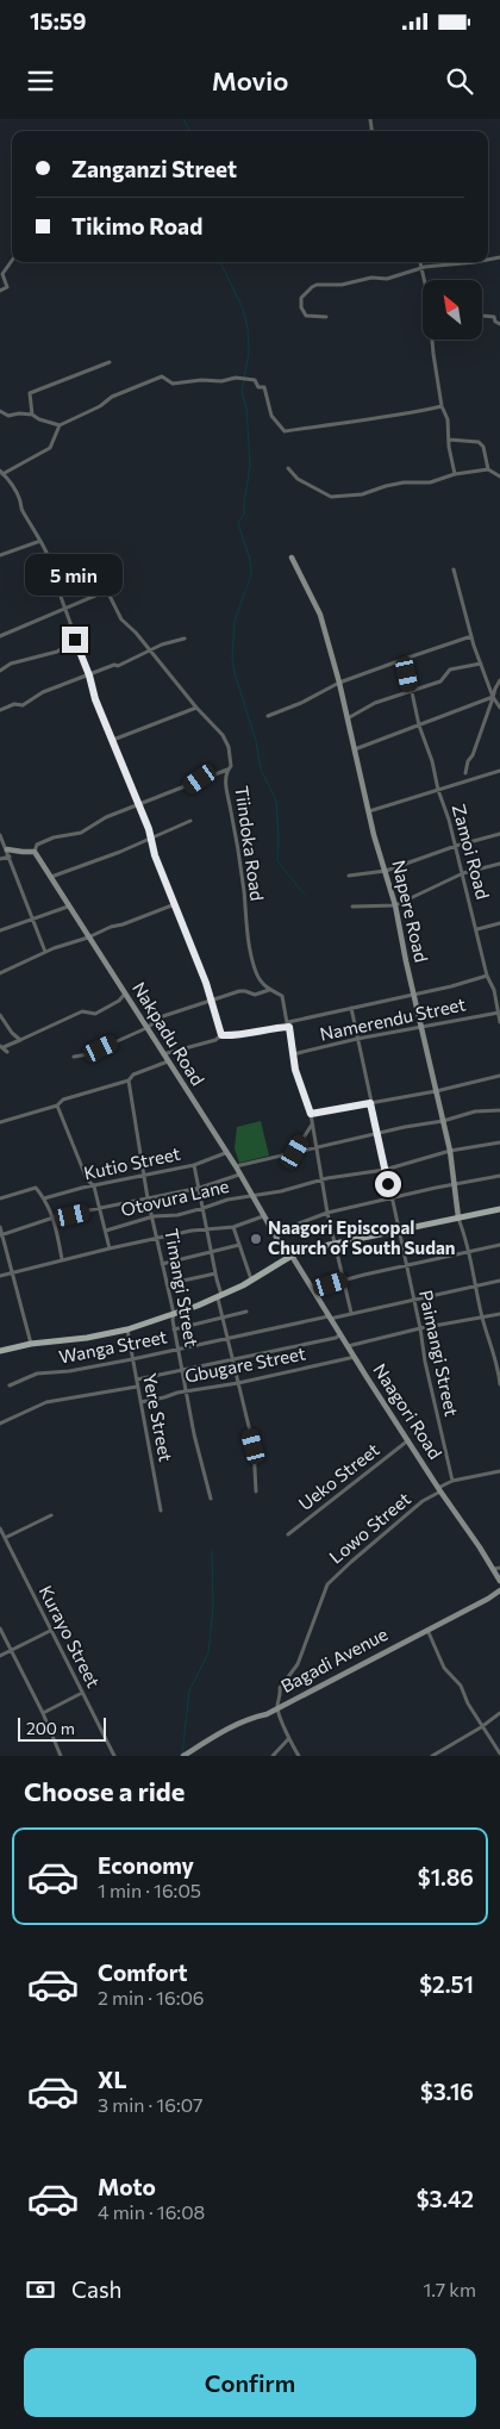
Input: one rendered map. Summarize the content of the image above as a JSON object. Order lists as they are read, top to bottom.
{
  "streets": {
    "street": [
      "Tiindoka Road",
      "Zamoi Road",
      "Napere Road",
      "Namerendu Street",
      "Nakpadu Road",
      "Kutio Street",
      "Otovura Lane",
      "Timangi Street",
      "Wanga Street",
      "Paimangi Street",
      "Gbugare Street",
      "Naagori Road",
      "Yere Street",
      "Ueko Street",
      "Lowo Street",
      "Kurayo Street",
      "Bagadi Avenue"
    ]
  },
  "crossings": [
    ["Zamoi Road", "Namerendu Street"],
    ["Napere Road", "Namerendu Street"],
    ["Napere Road", "Otovura Lane"],
    ["Namerendu Street", "Paimangi Street"],
    ["Nakpadu Road", "Kutio Street"],
    ["Nakpadu Road", "Otovura Lane"],
    ["Nakpadu Road", "Naagori Road"],
    ["Kutio Street", "Timangi Street"],
    ["Otovura Lane", "Timangi Street"],
    ["Otovura Lane", "Paimangi Street"],
    ["Timangi Street", "Wanga Street"],
    ["Timangi Street", "Gbugare Street"],
    ["Wanga Street", "Paimangi Street"],
    ["Wanga Street", "Naagori Road"],
    ["Wanga Street", "Yere Street"],
    ["Paimangi Street", "Lowo Street"],
    ["Gbugare Street", "Naagori Road"],
    ["Gbugare Street", "Yere Street"],
    ["Naagori Road", "Ueko Street"],
    ["Naagori Road", "Lowo Street"],
    ["Lowo Street", "Bagadi Avenue"]
  ],
  "places": ["Naagori Episcopal Church of South Sudan"],
  "scale_bar": "200 m",
  "north": "top left",
  "page": {
    "status": "15:59",
    "header": "Movio",
    "banner": ["Zanganzi Street", "Tikimo Road"],
    "bubble": "5 min",
    "scale": "200 m",
    "heading": "Choose a ride",
    "list": [
      {
        "name": "Economy",
        "note": "1 min · 16:05",
        "value": "$1.86"
      },
      {
        "name": "Comfort",
        "note": "2 min · 16:06",
        "value": "$2.51"
      },
      {
        "name": "XL",
        "note": "3 min · 16:07",
        "value": "$3.16"
      },
      {
        "name": "Moto",
        "note": "4 min · 16:08",
        "value": "$3.42"
      }
    ],
    "pay": ["Cash", "1.7 km"],
    "buttons": "Confirm"
  }
}
